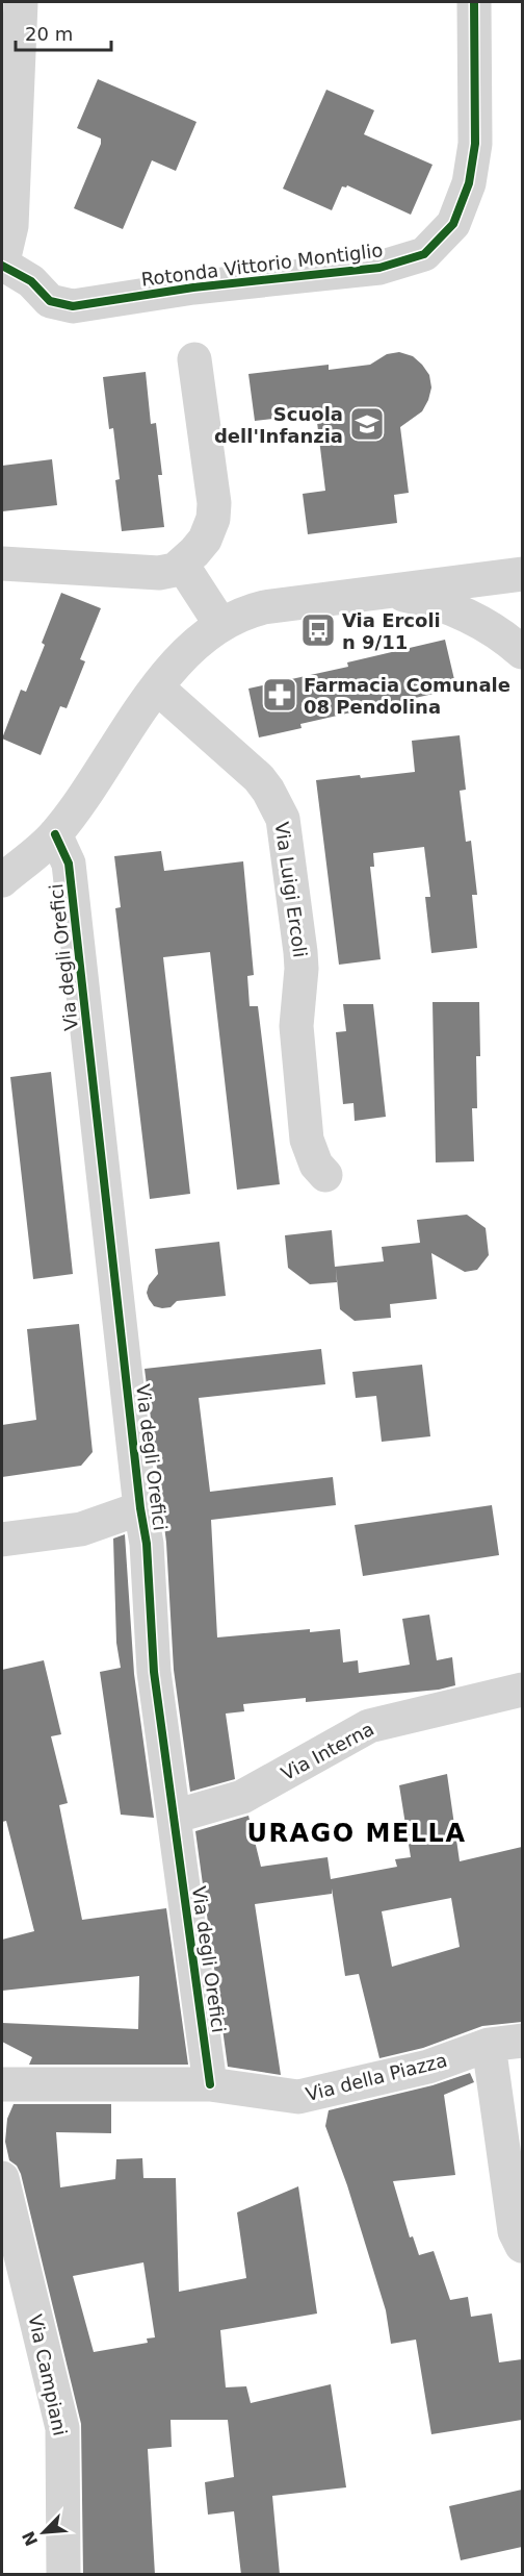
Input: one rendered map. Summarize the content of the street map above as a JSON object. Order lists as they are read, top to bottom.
{
  "streets": {
    "street": [
      "Rotonda Vittorio Montiglio",
      "Via Luigi Ercoli",
      "Via degli Orefici",
      "Via Interna",
      "Via della Piazza",
      "Via Campiani"
    ]
  },
  "crossings": [
    ["Via degli Orefici", "Via Interna"],
    ["Via degli Orefici", "Via della Piazza"]
  ],
  "districts": ["URAGO MELLA"],
  "places": {
    "school or university": ["Scuola dell'Infanzia"],
    "bus stop": ["Via Ercoli n 9/11"],
    "pharmacy": ["Farmacia Comunale 08 Pendolina"]
  },
  "scale_bar": "20 m",
  "north": "bottom left"
}
